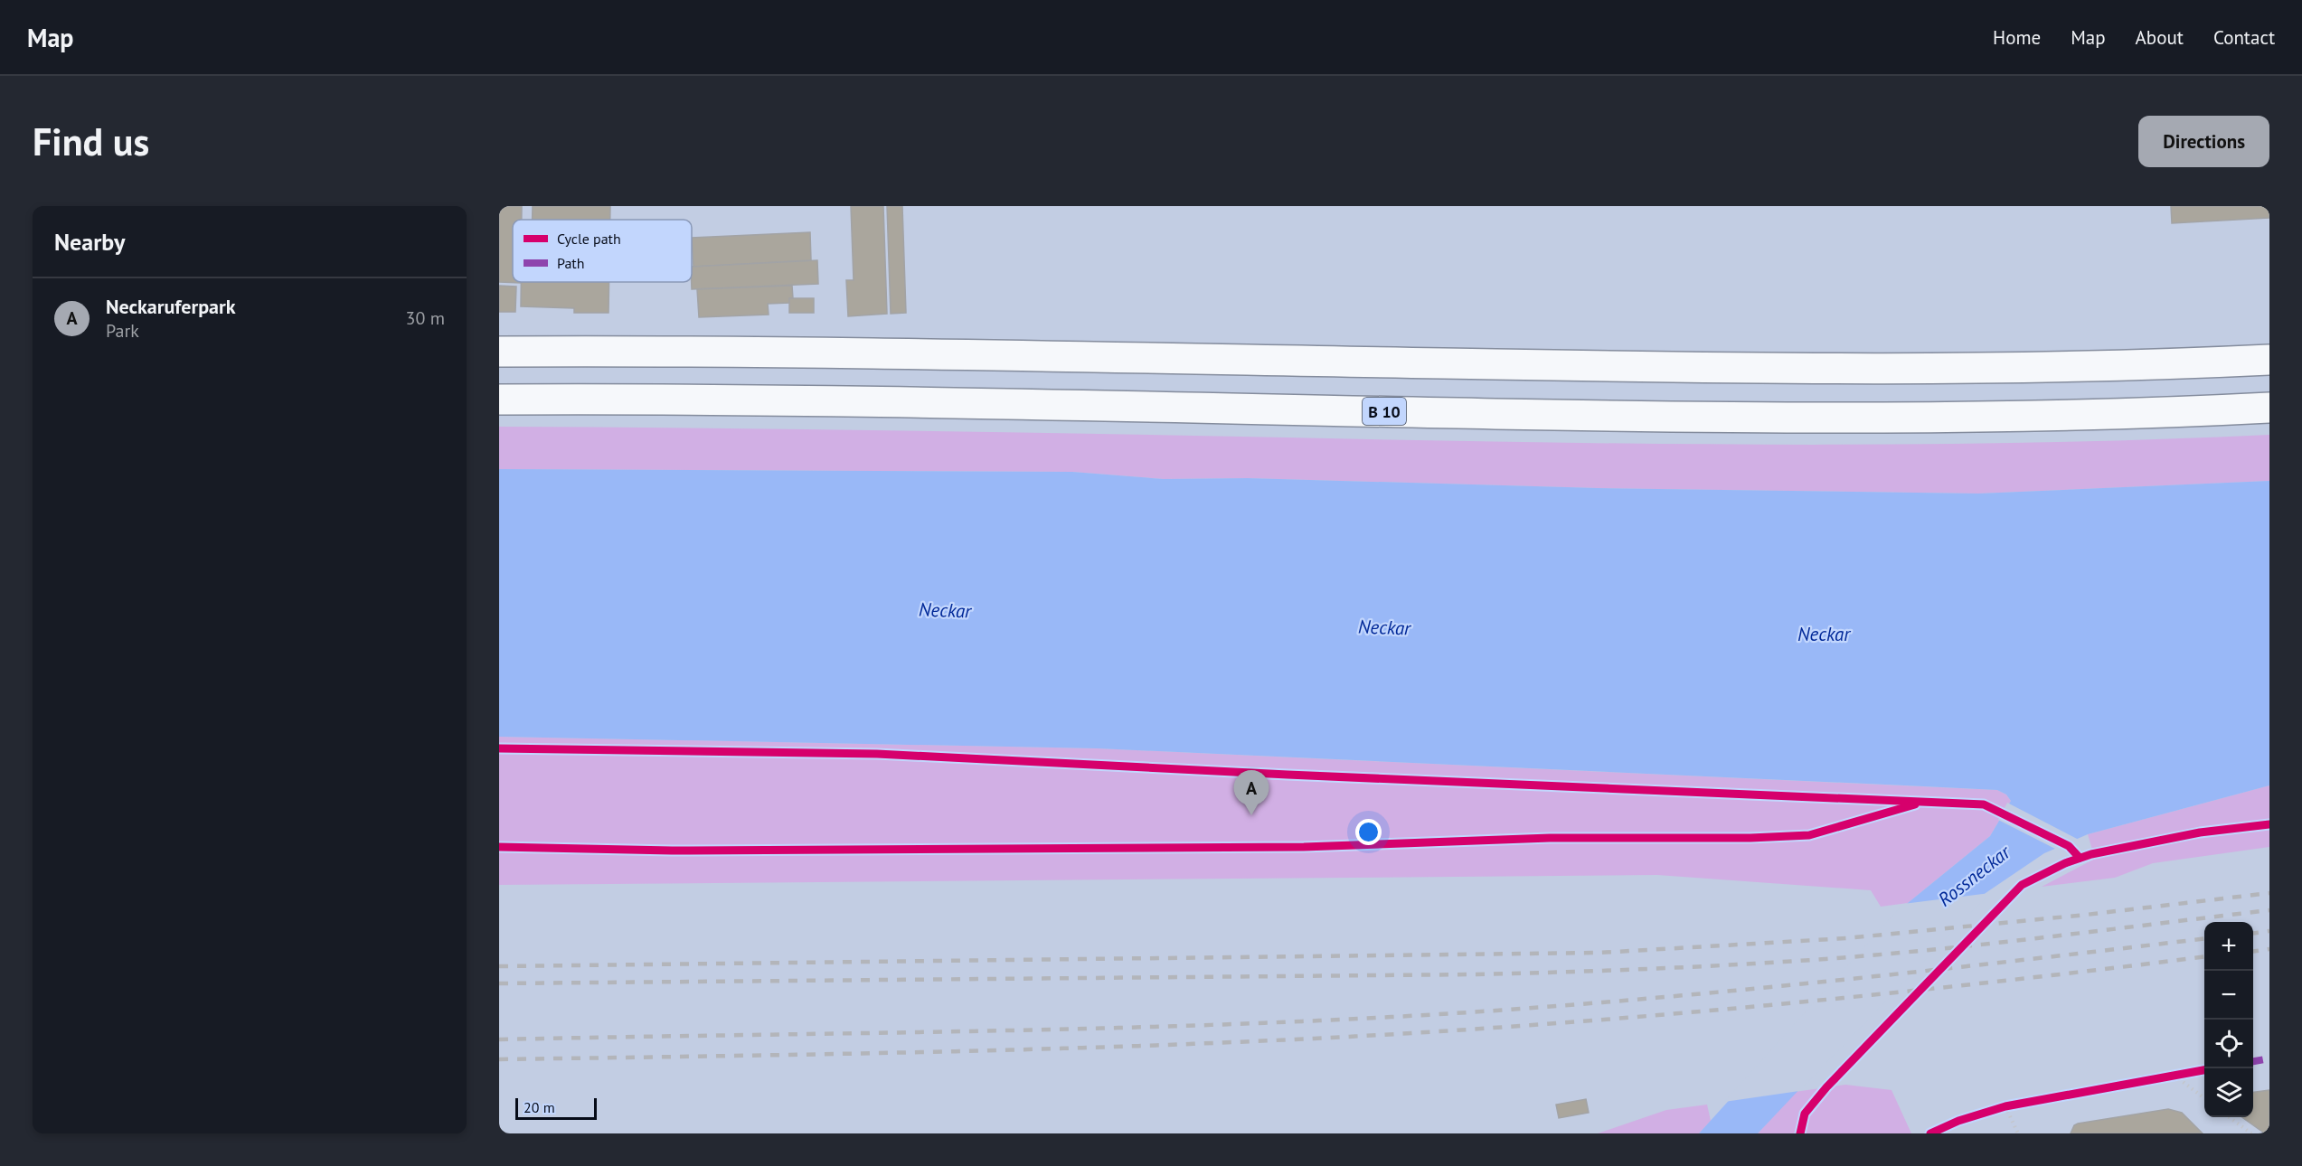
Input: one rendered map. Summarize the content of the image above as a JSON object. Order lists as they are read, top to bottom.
{
  "streets": {
    "highway": ["B 10"]
  },
  "water": ["Neckar", "Rossneckar"],
  "legend": ["Cycle path", "Path"],
  "scale_bar": "20 m",
  "page": {
    "header": "Map",
    "nav": [
      "Home",
      "Map",
      "About",
      "Contact"
    ],
    "buttons": "Directions",
    "title": "Find us",
    "heading": "Nearby",
    "list": [
      {
        "mark": "A",
        "name": "Neckaruferpark",
        "note": "Park",
        "value": "30 m"
      }
    ],
    "pins": "A",
    "map_buttons": ["+", "−"],
    "scale": "20 m"
  }
}
